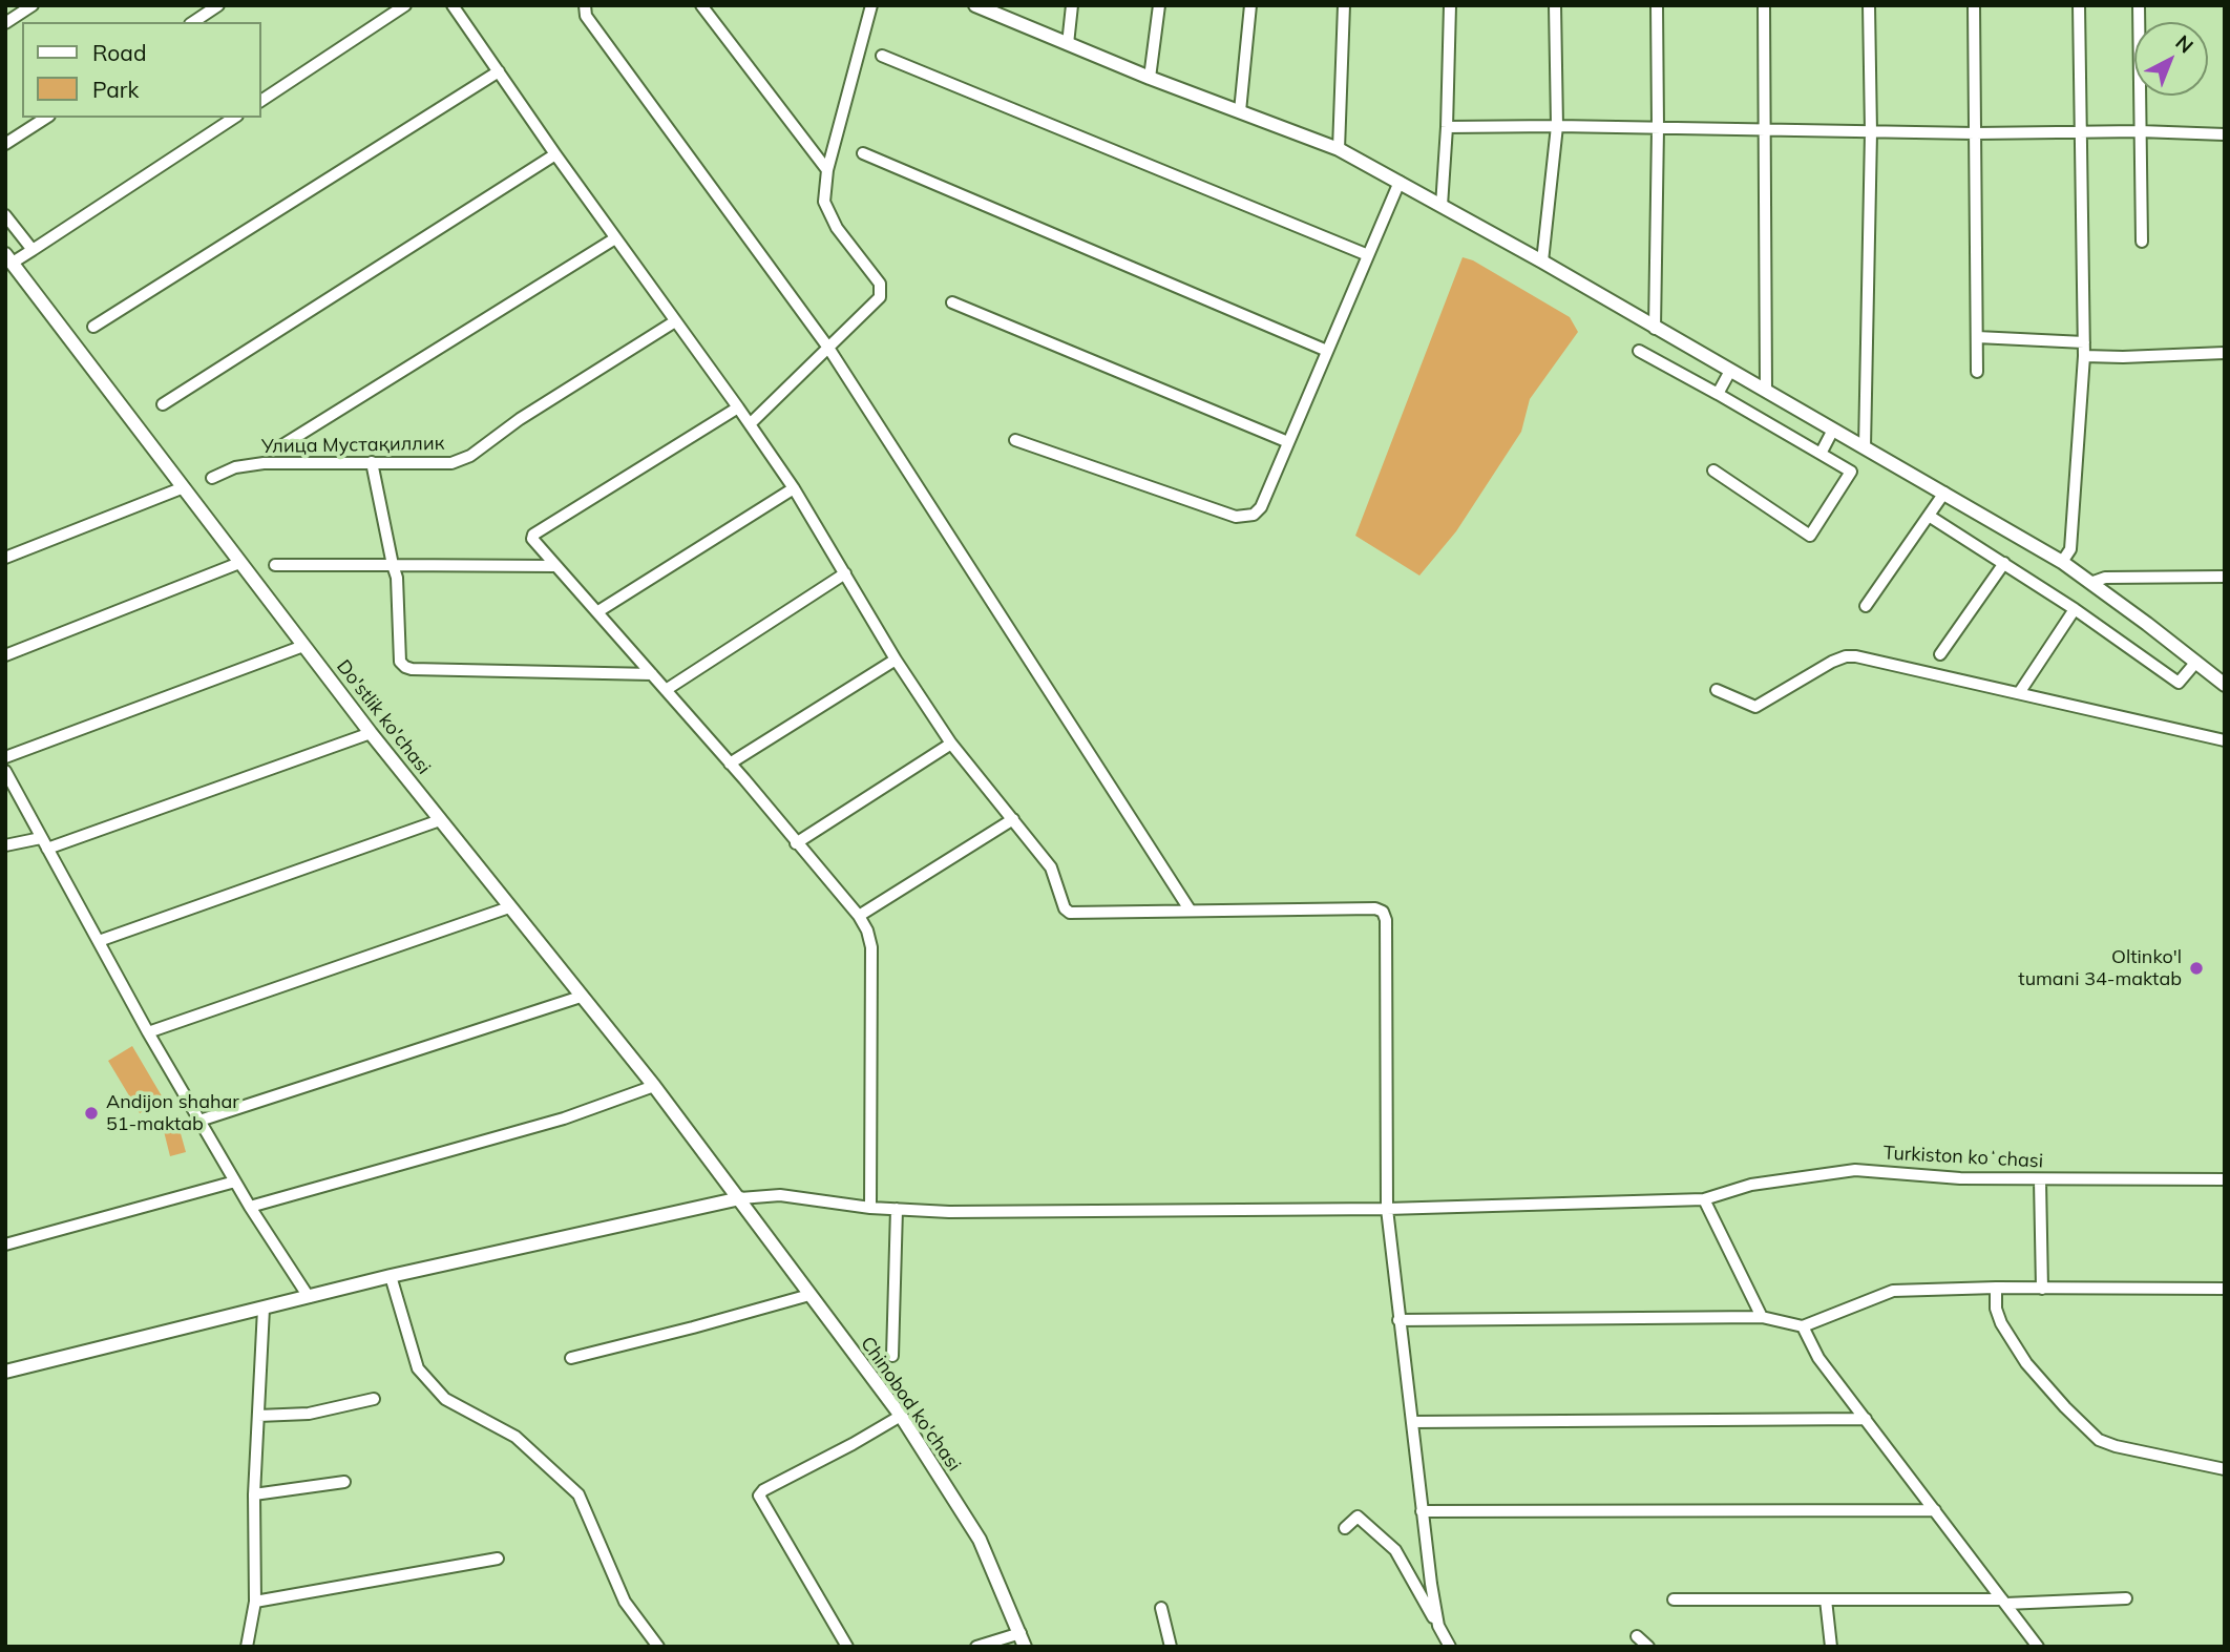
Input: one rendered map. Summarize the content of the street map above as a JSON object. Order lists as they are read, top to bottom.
{
  "streets": {
    "street": [
      "Улица Мустақиллик",
      "Do'stlik ko'chasi",
      "Turkiston koʻchasi",
      "Chinobod ko'chasi"
    ]
  },
  "crossings": [
    ["Do'stlik ko'chasi", "Turkiston koʻchasi"],
    ["Do'stlik ko'chasi", "Chinobod ko'chasi"],
    ["Turkiston koʻchasi", "Chinobod ko'chasi"]
  ],
  "places": ["Oltinko'l tumani 34-maktab", "Andijon shahar 51-maktab"],
  "legend": ["Road", "Park"],
  "north": "top right"
}
